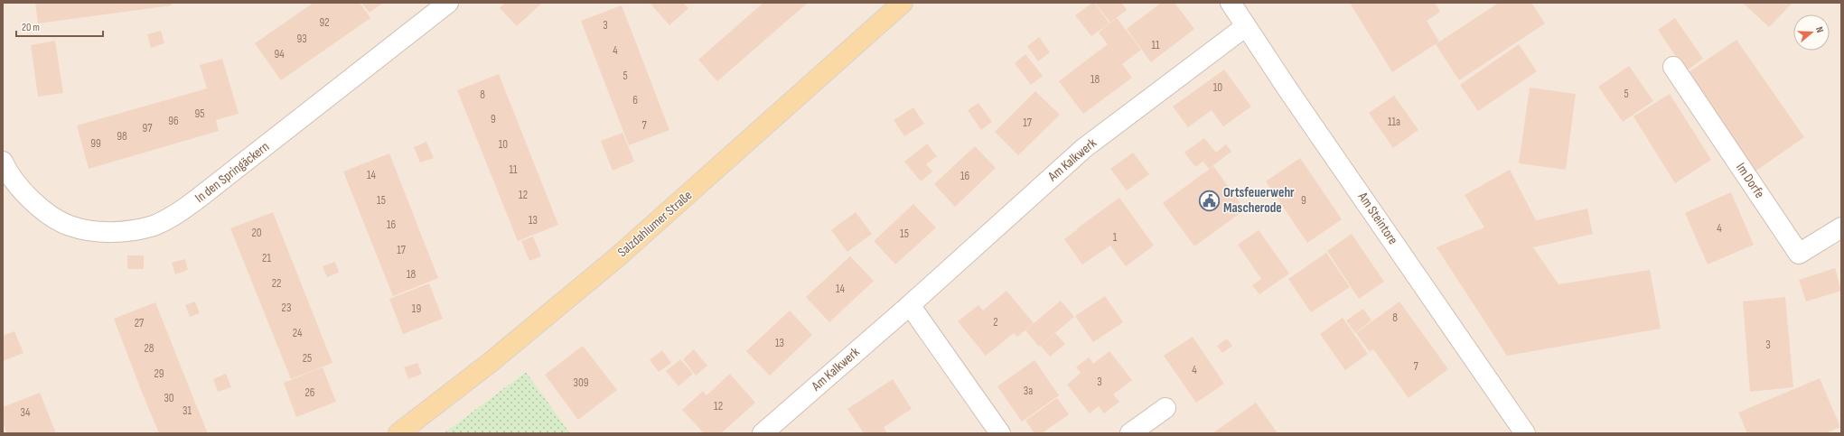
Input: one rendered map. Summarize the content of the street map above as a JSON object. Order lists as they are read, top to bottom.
{
  "streets": {
    "main road": ["Salzdahlumer Straße"],
    "street": [
      "Am Kalkwerk",
      "In den Springäckern",
      "Im Dorfe",
      "Am Steintore"
    ]
  },
  "crossings": [
    ["Am Kalkwerk", "Am Steintore"]
  ],
  "places": {
    "public building": ["Ortsfeuerwehr Mascherode"]
  },
  "house_numbers": [
    "92",
    "3",
    "93",
    "11",
    "4",
    "94",
    "5",
    "18",
    "10",
    "5",
    "8",
    "6",
    "95",
    "9",
    "96",
    "11a",
    "17",
    "7",
    "97",
    "98",
    "99",
    "10",
    "11",
    "14",
    "16",
    "12",
    "15",
    "9",
    "13",
    "16",
    "4",
    "20",
    "15",
    "1",
    "17",
    "21",
    "18",
    "22",
    "14",
    "23",
    "19",
    "8",
    "2",
    "27",
    "24",
    "13",
    "3",
    "28",
    "25",
    "7",
    "4",
    "29",
    "3",
    "309",
    "3a",
    "26",
    "30",
    "12",
    "31",
    "34"
  ],
  "scale_bar": "20 m",
  "north": "right"
}
